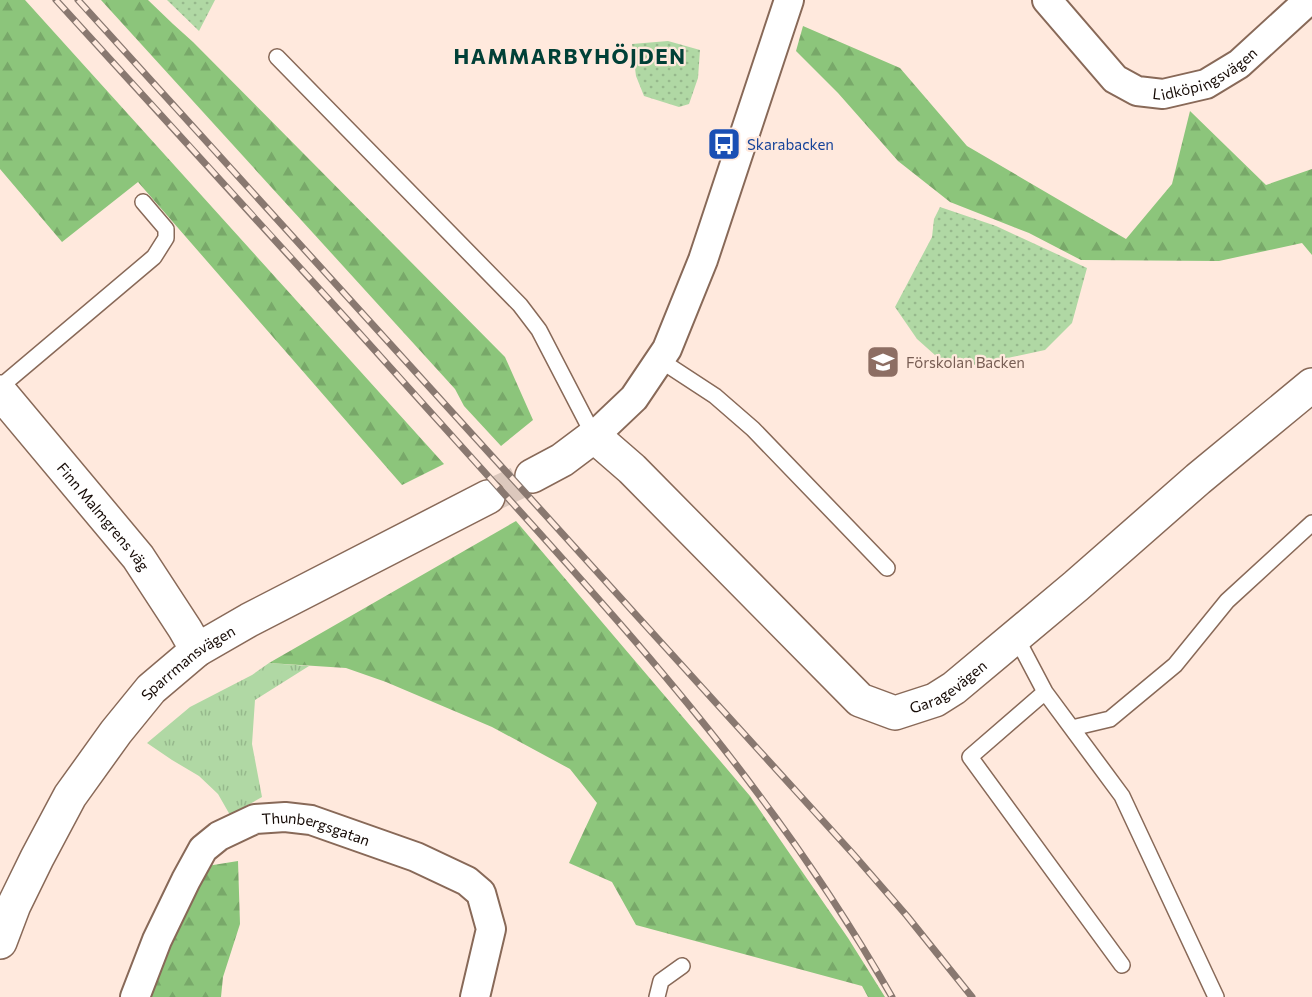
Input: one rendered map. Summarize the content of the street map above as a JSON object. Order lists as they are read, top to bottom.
{
  "streets": {
    "street": [
      "Lidköpingsvägen",
      "Finn Malmgrens väg",
      "Sparrmansvägen",
      "Garagevägen",
      "Thunbergsgatan"
    ]
  },
  "crossings": [
    ["Finn Malmgrens väg", "Sparrmansvägen"]
  ],
  "districts": ["HAMMARBYHÖJDEN"],
  "places": {
    "bus stop": ["Skarabacken"],
    "school or university": ["Förskolan Backen"]
  }
}
